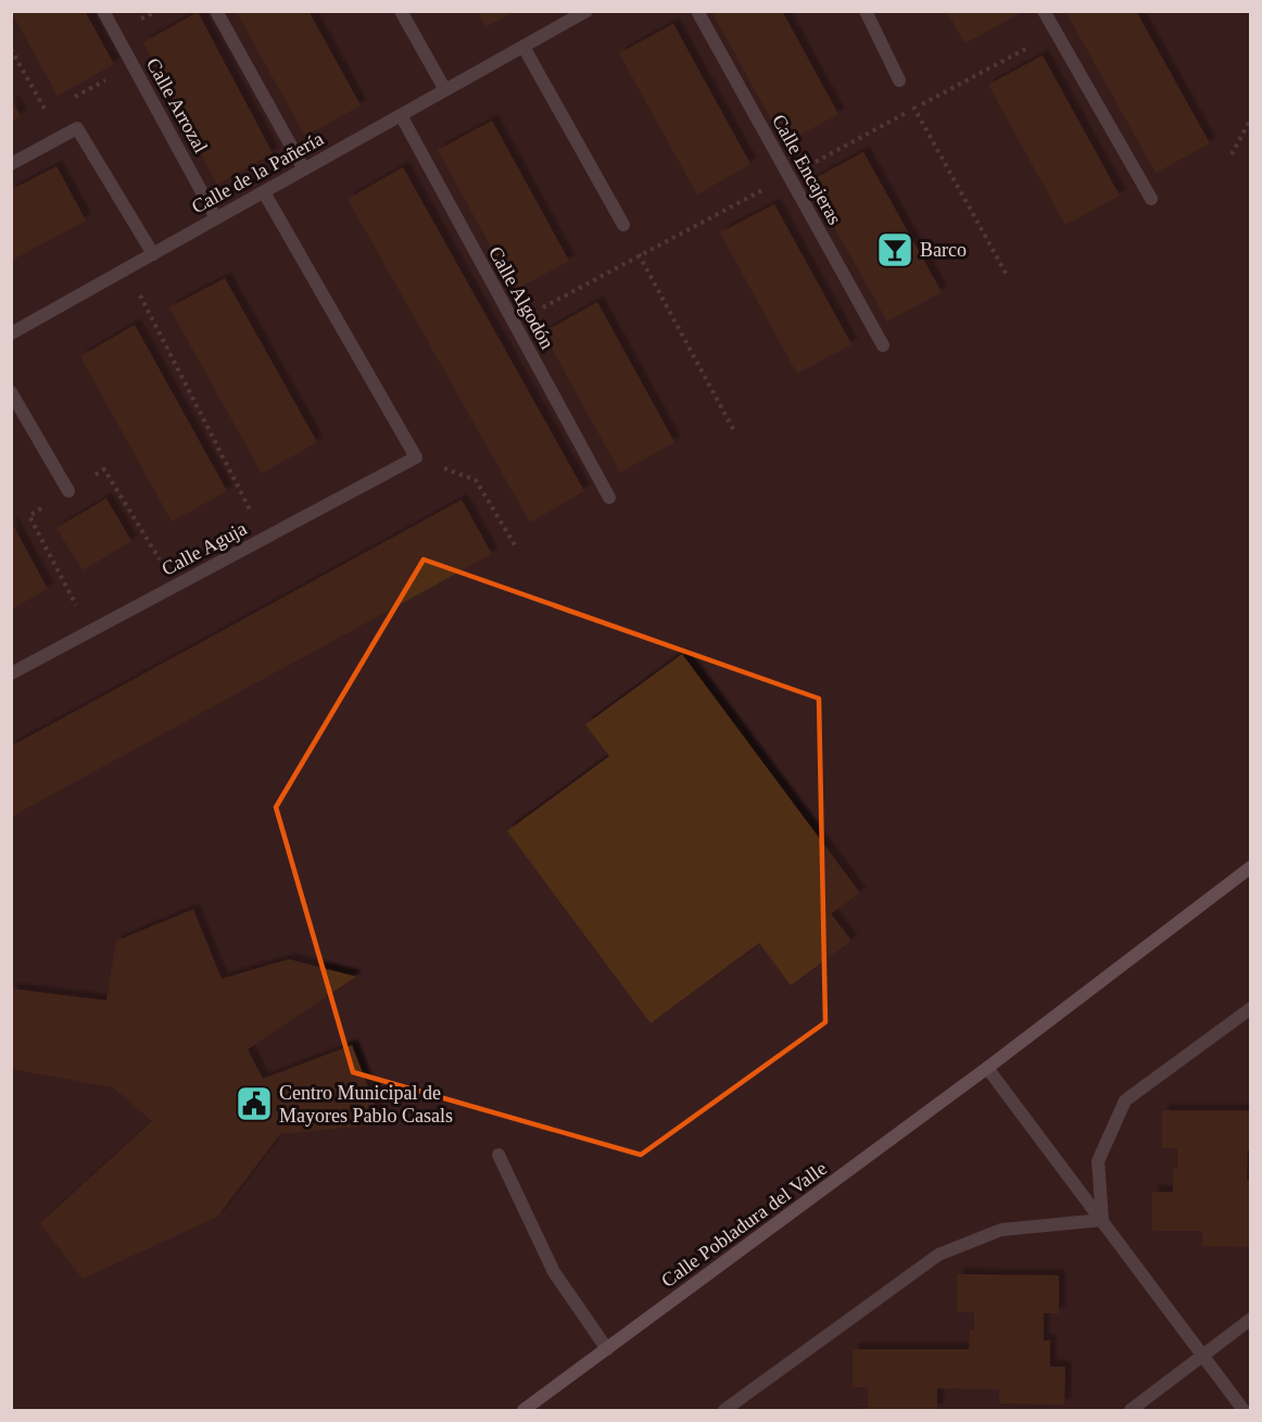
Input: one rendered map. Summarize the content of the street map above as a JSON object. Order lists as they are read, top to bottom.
{
  "streets": {
    "street": [
      "Calle Arrozal",
      "Calle Encajeras",
      "Calle de la Pañería",
      "Calle Algodón",
      "Calle Aguja",
      "Calle Pobladura del Valle"
    ]
  },
  "crossings": [
    ["Calle Arrozal", "Calle de la Pañería"],
    ["Calle de la Pañería", "Calle Algodón"]
  ],
  "places": {
    "bar": ["Barco"],
    "public building": ["Centro Municipal de Mayores Pablo Casals"]
  }
}
